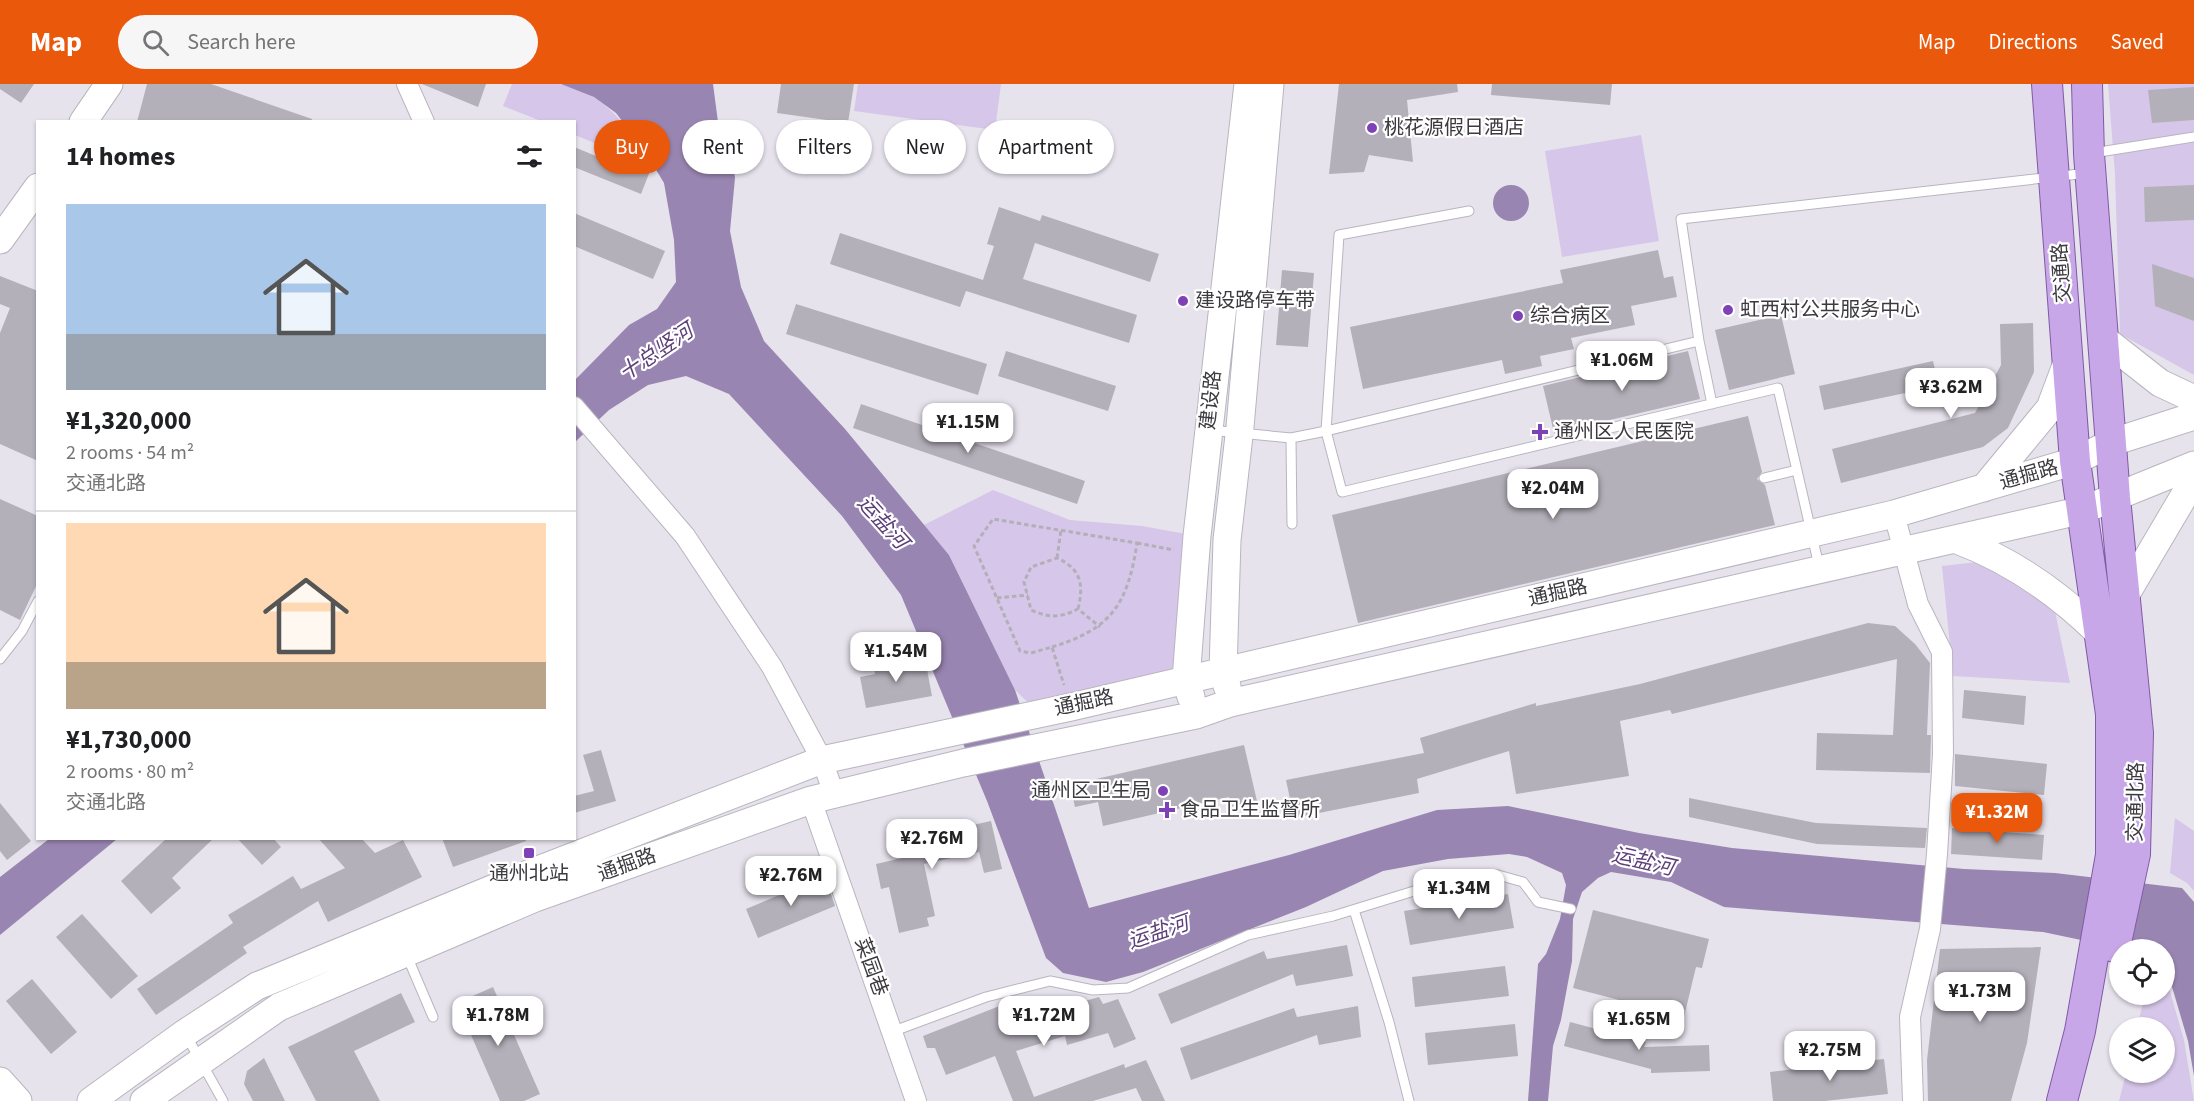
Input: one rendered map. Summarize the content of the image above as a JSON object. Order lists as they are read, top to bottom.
{
  "streets": {
    "main road": [
      "交通路",
      "建设路",
      "通掘路",
      "交通北路"
    ],
    "street": ["菜园巷"]
  },
  "crossings": [
    ["交通路", "通掘路"],
    ["交通路", "交通北路"],
    ["建设路", "通掘路"],
    ["通掘路", "交通北路"],
    ["通掘路", "菜园巷"]
  ],
  "water": ["十总竖河", "运盐河"],
  "places": {
    "other": [
      "桃花源假日酒店",
      "建设路停车带",
      "虹西村公共服务中心",
      "综合病区",
      "通州区卫生局"
    ],
    "health": ["通州区人民医院", "食品卫生监督所"],
    "transit": ["通州北站"]
  },
  "page": {
    "header": "Map",
    "search": "Search here",
    "nav": ["Map", "Directions", "Saved"],
    "chip": [
      "Buy",
      "Rent",
      "Filters",
      "New",
      "Apartment"
    ],
    "heading": "14 homes",
    "list": [
      {
        "name": "¥1,320,000",
        "note": "2 rooms · 54 m² · 交通北路"
      },
      {
        "name": "¥1,730,000",
        "note": "2 rooms · 80 m² · 交通北路"
      }
    ],
    "price": [
      "¥1.06M",
      "¥3.62M",
      "¥1.15M",
      "¥2.04M",
      "¥1.54M",
      "¥1.32M",
      "¥2.76M",
      "¥2.76M",
      "¥1.34M",
      "¥1.73M",
      "¥1.78M",
      "¥1.72M",
      "¥1.65M",
      "¥2.75M"
    ]
  }
}
